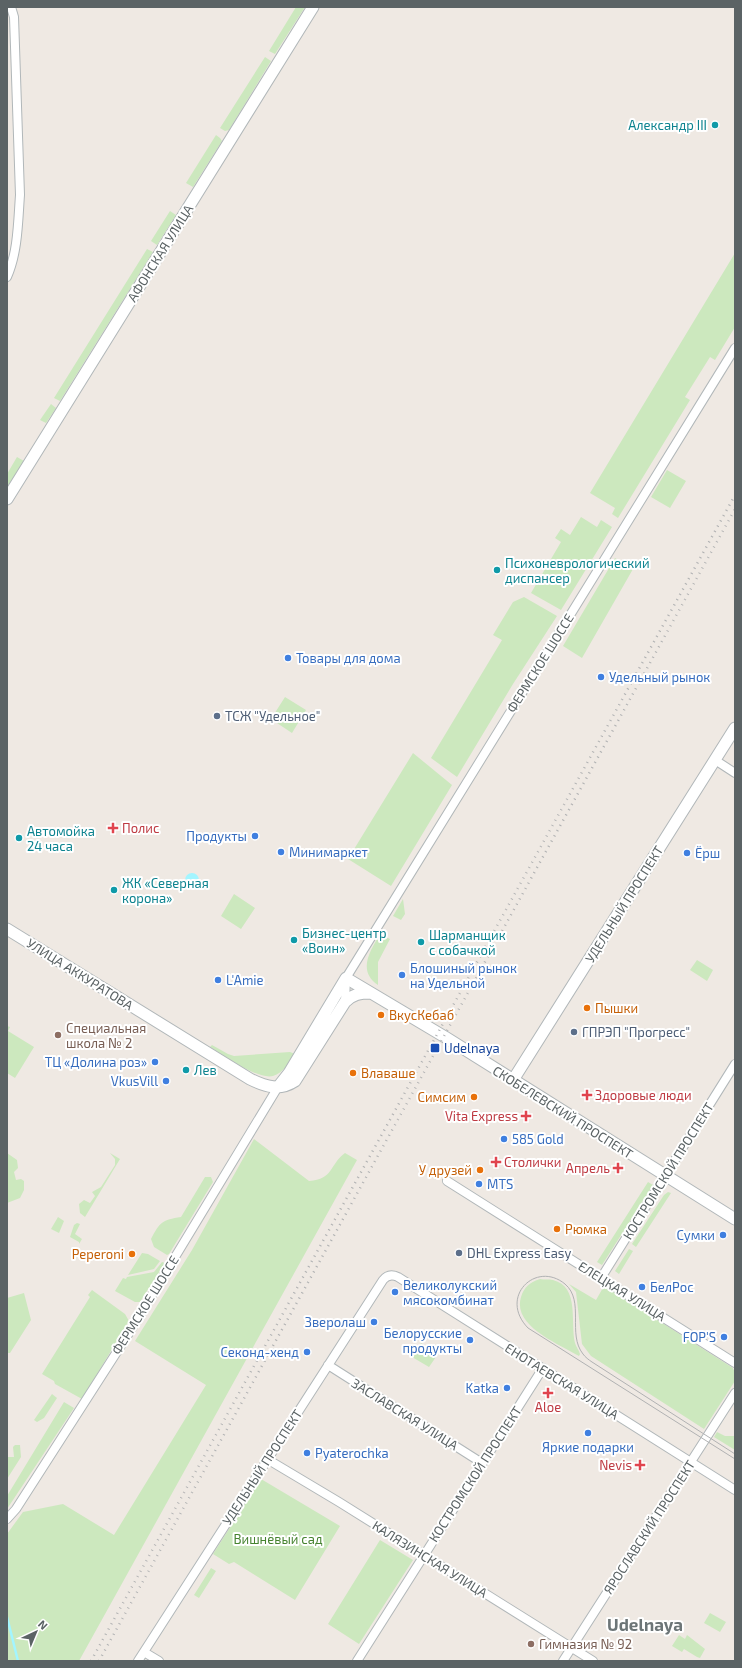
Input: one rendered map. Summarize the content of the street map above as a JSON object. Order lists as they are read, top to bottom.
{
  "streets": {
    "street": [
      "АФОНСКАЯ УЛИЦА",
      "ФЕРМСКОЕ ШОССЕ",
      "УДЕЛЬНЫЙ ПРОСПЕКТ",
      "УЛИЦА АККУРАТОВА",
      "СКОБЕЛЕВСКИЙ ПРОСПЕКТ",
      "КОСТРОМСКОЙ ПРОСПЕКТ",
      "ЕЛЕЦКАЯ УЛИЦА",
      "ЕНОТАЕВСКАЯ УЛИЦА",
      "ЗАСЛАВСКАЯ УЛИЦА",
      "ЯРОСЛАВСКИЙ ПРОСПЕКТ",
      "КАЛЯЗИНСКАЯ УЛИЦА"
    ]
  },
  "crossings": [
    ["ФЕРМСКОЕ ШОССЕ", "УЛИЦА АККУРАТОВА"],
    ["ФЕРМСКОЕ ШОССЕ", "СКОБЕЛЕВСКИЙ ПРОСПЕКТ"],
    ["УДЕЛЬНЫЙ ПРОСПЕКТ", "СКОБЕЛЕВСКИЙ ПРОСПЕКТ"],
    ["УДЕЛЬНЫЙ ПРОСПЕКТ", "ЕНОТАЕВСКАЯ УЛИЦА"],
    ["УДЕЛЬНЫЙ ПРОСПЕКТ", "ЗАСЛАВСКАЯ УЛИЦА"],
    ["УДЕЛЬНЫЙ ПРОСПЕКТ", "КАЛЯЗИНСКАЯ УЛИЦА"],
    ["СКОБЕЛЕВСКИЙ ПРОСПЕКТ", "КОСТРОМСКОЙ ПРОСПЕКТ"],
    ["КОСТРОМСКОЙ ПРОСПЕКТ", "ЕЛЕЦКАЯ УЛИЦА"],
    ["КОСТРОМСКОЙ ПРОСПЕКТ", "ЕНОТАЕВСКАЯ УЛИЦА"],
    ["КОСТРОМСКОЙ ПРОСПЕКТ", "ЗАСЛАВСКАЯ УЛИЦА"],
    ["КОСТРОМСКОЙ ПРОСПЕКТ", "КАЛЯЗИНСКАЯ УЛИЦА"],
    ["ЕНОТАЕВСКАЯ УЛИЦА", "ЯРОСЛАВСКИЙ ПРОСПЕКТ"],
    ["ЯРОСЛАВСКИЙ ПРОСПЕКТ", "КАЛЯЗИНСКАЯ УЛИЦА"]
  ],
  "districts": ["Udelnaya"],
  "parks": ["Вишнёвый сад"],
  "places": {
    "other": [
      "Александр III",
      "Психоневрологический диспансер",
      "Товары для дома",
      "Удельный рынок",
      "ТСЖ \"Удельное\"",
      "Продукты",
      "Автомойка 24 часа",
      "Минимаркет",
      "Ёрш",
      "ЖК «Северная корона»",
      "Бизнес-центр «Воин»",
      "Шарманщик с собачкой",
      "Блошиный рынок на Удельной",
      "L'Amie",
      "Пышки",
      "ВкусКебаб",
      "ГПРЭП \"Прогресс\"",
      "Специальная школа № 2",
      "ТЦ «Долина роз»",
      "Лев",
      "Влаваше",
      "VkusVill",
      "Симсим",
      "585 Gold",
      "У друзей",
      "MTS",
      "Рюмка",
      "Сумки",
      "DHL Express Easy",
      "Peperoni",
      "БелРос",
      "Великолукский мясокомбинат",
      "Зверолаш",
      "FOP'S",
      "Белорусские продукты",
      "Секонд-хенд",
      "Katka",
      "Яркие подарки",
      "Pyaterochka",
      "Гимназия № 92"
    ],
    "health": [
      "Полис",
      "Здоровые люди",
      "Vita Express",
      "Столички",
      "Апрель",
      "Aloe",
      "Nevis"
    ],
    "transit": ["Udelnaya"]
  },
  "north": "top right"
}
